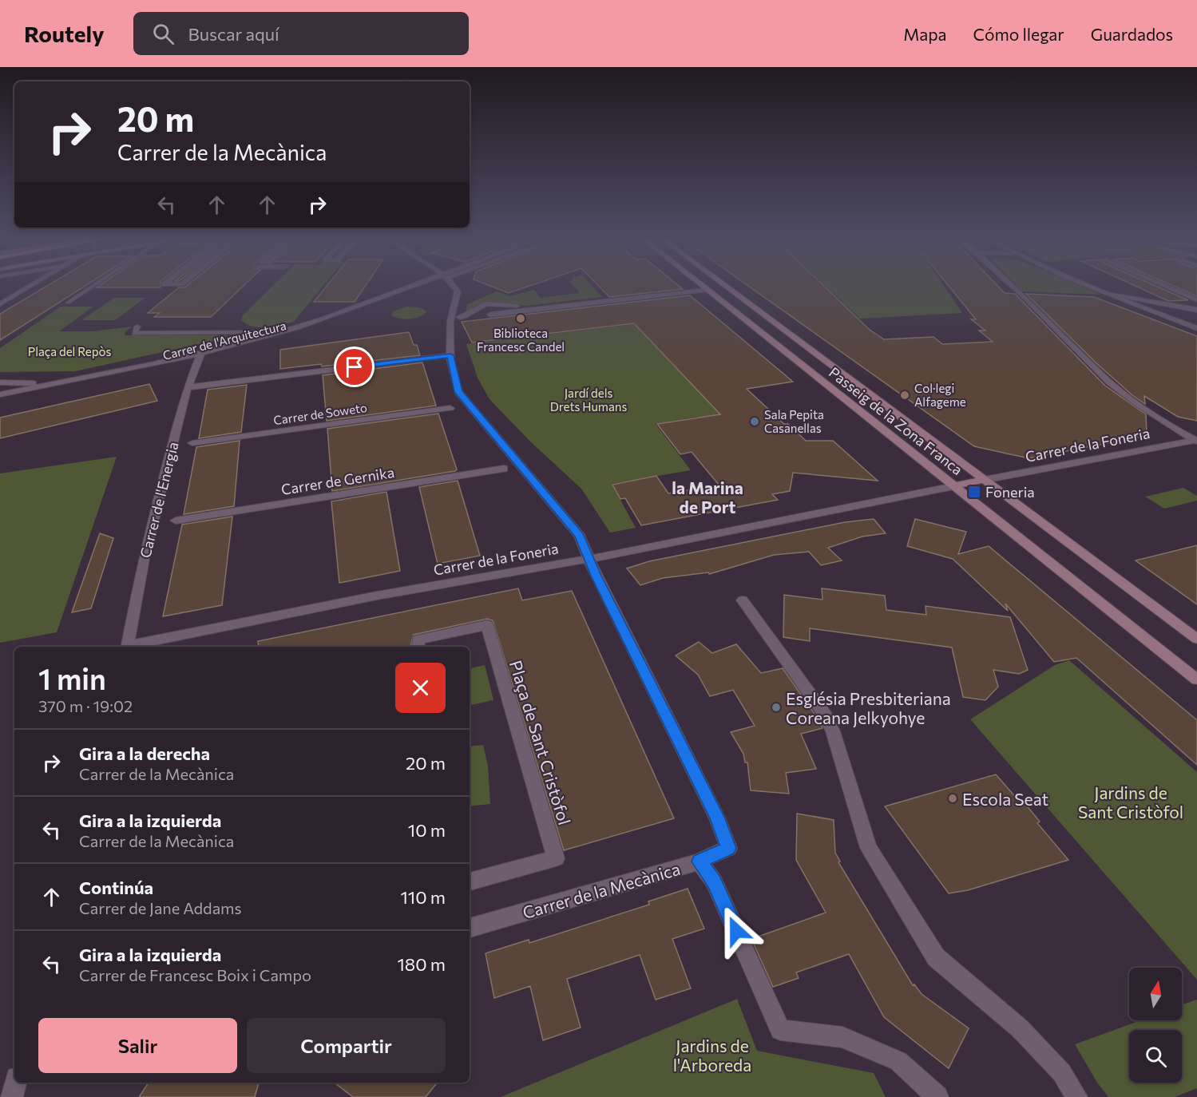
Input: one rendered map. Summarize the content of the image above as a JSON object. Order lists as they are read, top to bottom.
{
  "streets": {
    "main road": ["Passeig de la Zona Franca"],
    "street": [
      "Carrer de l'Arquitectura",
      "Carrer de Soweto",
      "Carrer de la Foneria",
      "Carrer de Gernika",
      "Carrer de l'Energia",
      "Plaça de Sant Cristòfol",
      "Carrer de la Mecànica"
    ]
  },
  "crossings": [
    ["Carrer de l'Arquitectura", "Carrer de l'Energia"],
    ["Passeig de la Zona Franca", "Carrer de la Foneria"],
    ["Carrer de la Foneria", "Carrer de la Mecànica"]
  ],
  "districts": ["la Marina de Port"],
  "parks": [
    "Plaça del Repòs",
    "Jardí dels Drets Humans",
    "Jardins de Sant Cristòfol",
    "Jardins de l'Arboreda"
  ],
  "places": {
    "other": [
      "Biblioteca Francesc Candel",
      "Col·legi Alfageme",
      "Sala Pepita Casanellas",
      "Església Presbiteriana Coreana Jelkyohye",
      "Escola Seat"
    ],
    "transit": ["Foneria"]
  },
  "north": "top",
  "page": {
    "header": "Routely",
    "search": "Buscar aquí",
    "nav": ["Mapa", "Cómo llegar", "Guardados"],
    "turn": ["20 m", "Carrer de la Mecànica"],
    "heading": ["1 min", "370 m · 19:02"],
    "list": [
      {
        "name": "Gira a la derecha",
        "note": "Carrer de la Mecànica",
        "value": "20 m"
      },
      {
        "name": "Gira a la izquierda",
        "note": "Carrer de la Mecànica",
        "value": "10 m"
      },
      {
        "name": "Continúa",
        "note": "Carrer de Jane Addams",
        "value": "110 m"
      },
      {
        "name": "Gira a la izquierda",
        "note": "Carrer de Francesc Boix i Campo",
        "value": "180 m"
      }
    ],
    "buttons": ["Salir", "Compartir"]
  }
}
